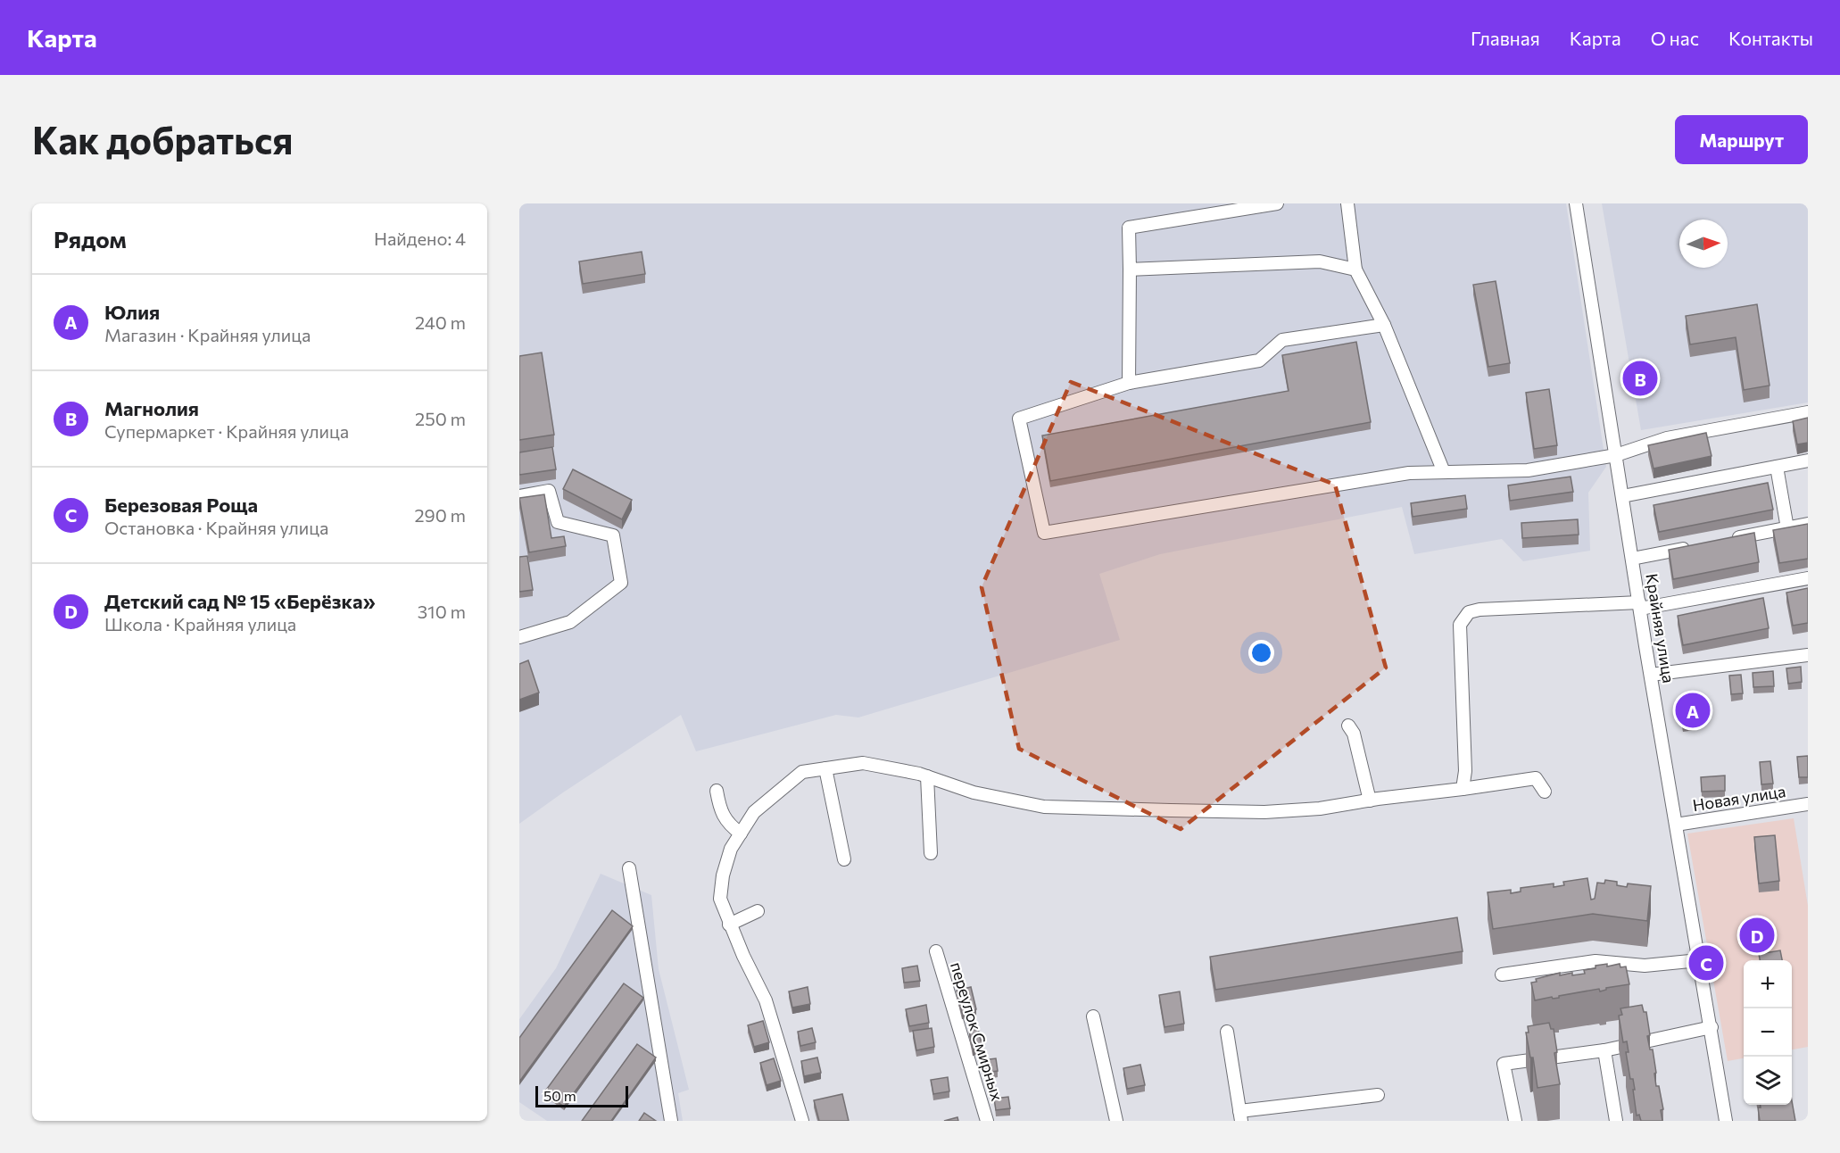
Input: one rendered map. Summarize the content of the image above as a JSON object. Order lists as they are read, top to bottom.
{
  "streets": {
    "street": ["Крайняя улица", "Новая улица", "переулок Смирных"]
  },
  "crossings": [
    ["Крайняя улица", "Новая улица"]
  ],
  "scale_bar": "50 m",
  "north": "right",
  "page": {
    "header": "Карта",
    "nav": [
      "Главная",
      "Карта",
      "О нас",
      "Контакты"
    ],
    "buttons": "Маршрут",
    "title": "Как добраться",
    "heading": ["Рядом", "Найдено: 4"],
    "list": [
      {
        "mark": "A",
        "name": "Юлия",
        "note": "Магазин · Крайняя улица",
        "value": "240 m"
      },
      {
        "mark": "B",
        "name": "Магнолия",
        "note": "Супермаркет · Крайняя улица",
        "value": "250 m"
      },
      {
        "mark": "C",
        "name": "Березовая Роща",
        "note": "Остановка · Крайняя улица",
        "value": "290 m"
      },
      {
        "mark": "D",
        "name": "Детский сад № 15 «Берёзка»",
        "note": "Школа · Крайняя улица",
        "value": "310 m"
      }
    ],
    "pins": [
      "B",
      "A",
      "D",
      "C"
    ],
    "map_buttons": ["+", "−"],
    "scale": "50 m"
  }
}
